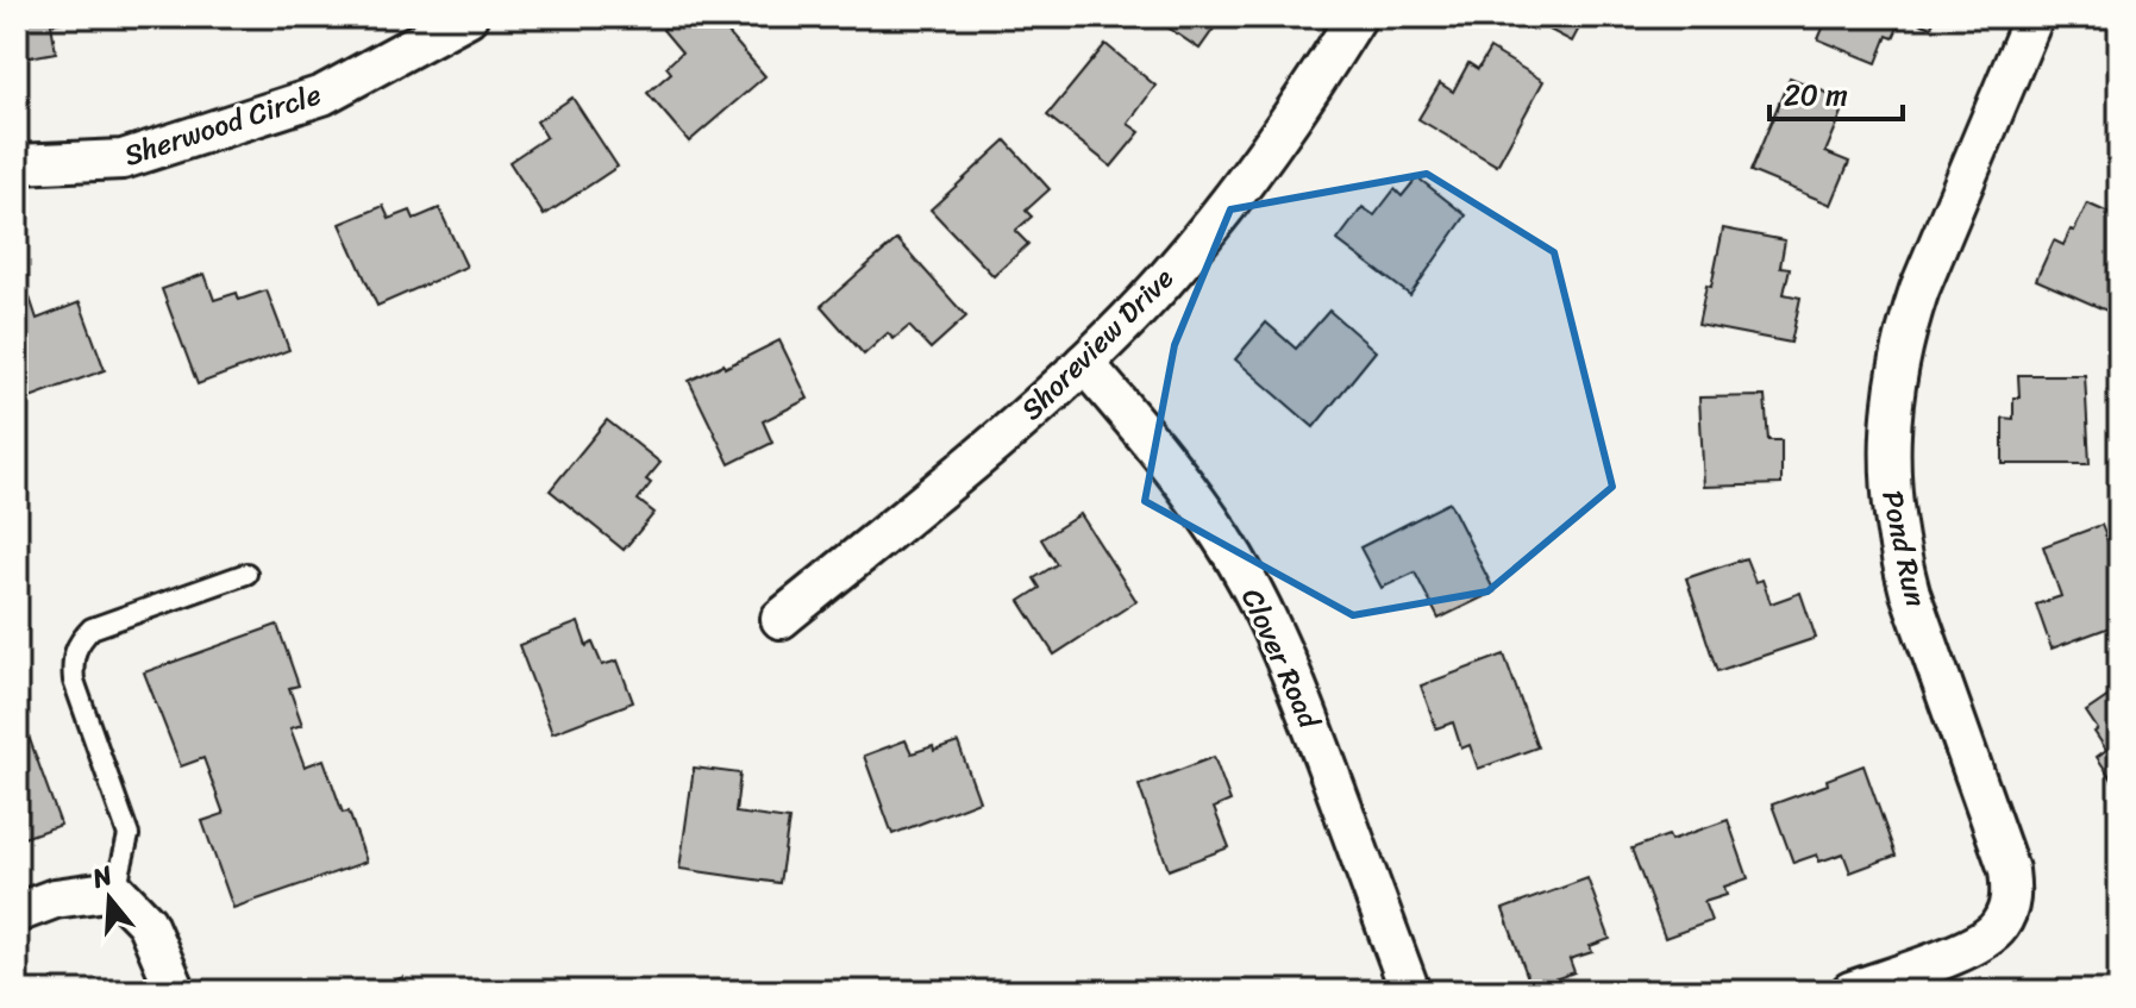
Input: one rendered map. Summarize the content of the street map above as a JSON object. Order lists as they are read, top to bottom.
{
  "streets": {
    "street": [
      "Sherwood Circle",
      "Shoreview Drive",
      "Pond Run",
      "Clover Road"
    ]
  },
  "crossings": [
    ["Shoreview Drive", "Clover Road"]
  ],
  "scale_bar": "20 m",
  "north": "top"
}
